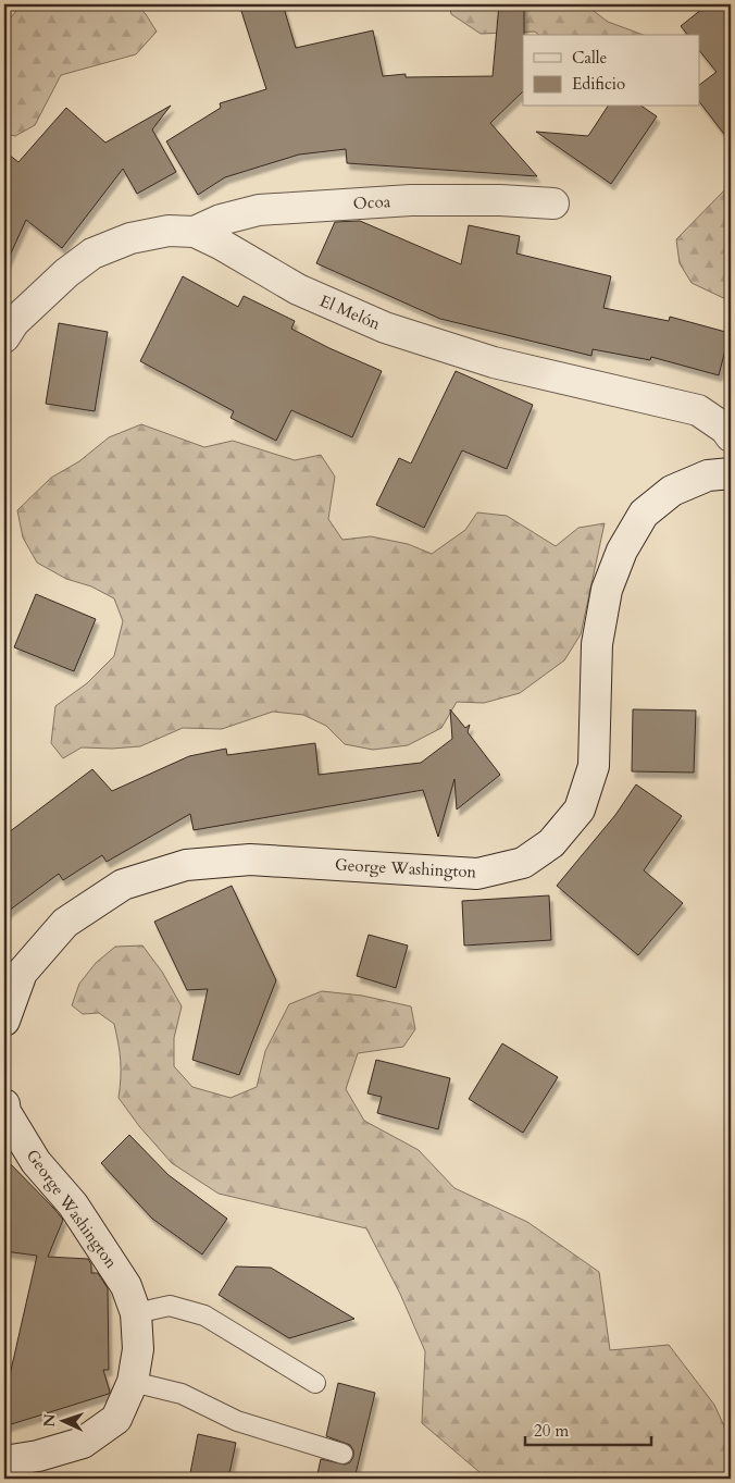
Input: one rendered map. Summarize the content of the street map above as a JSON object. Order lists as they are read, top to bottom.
{
  "streets": {
    "street": ["Ocoa", "El Melón", "George Washington"]
  },
  "crossings": [
    ["Ocoa", "El Melón"]
  ],
  "legend": ["Calle", "Edificio"],
  "scale_bar": "20 m",
  "north": "left"
}
